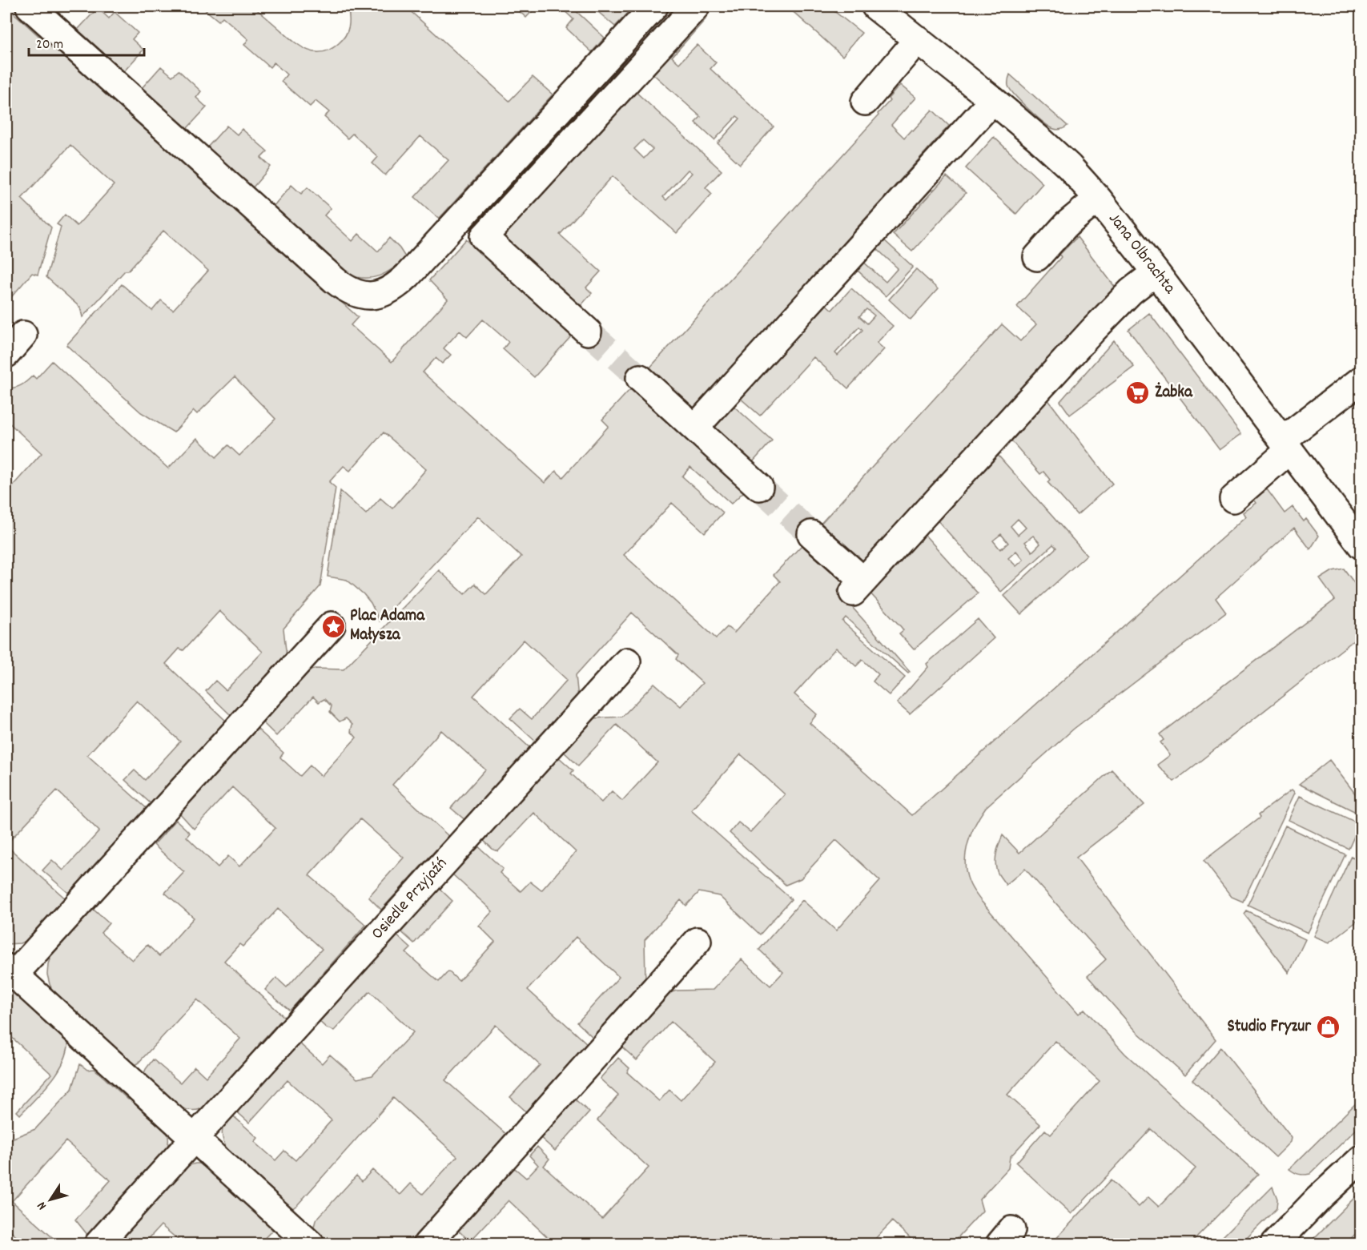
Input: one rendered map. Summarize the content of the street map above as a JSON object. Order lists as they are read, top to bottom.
{
  "streets": {
    "street": ["Jana Olbrachta", "Osiedle Przyjaźń"]
  },
  "places": {
    "supermarket": ["Żabka"],
    "place": ["Plac Adama Małysza"],
    "shop": ["Studio Fryzur"]
  },
  "scale_bar": "20 m",
  "north": "bottom left"
}
